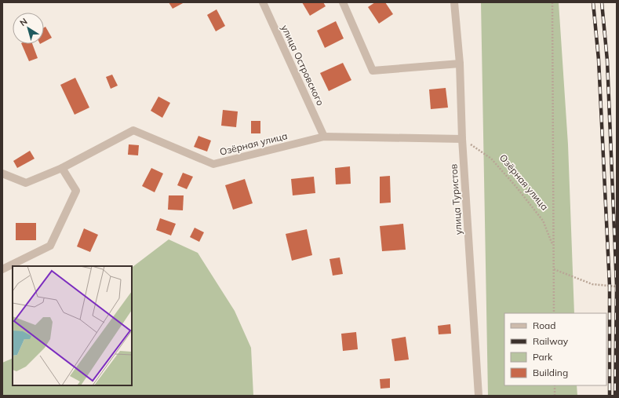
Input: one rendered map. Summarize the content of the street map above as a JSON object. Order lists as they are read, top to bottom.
{
  "streets": {
    "street": ["улица Островского", "Озёрная улица", "улица Туристов"]
  },
  "crossings": [
    ["улица Островского", "Озёрная улица"],
    ["Озёрная улица", "улица Туристов"]
  ],
  "legend": [
    "Road",
    "Railway",
    "Park",
    "Building"
  ],
  "north": "top left"
}
